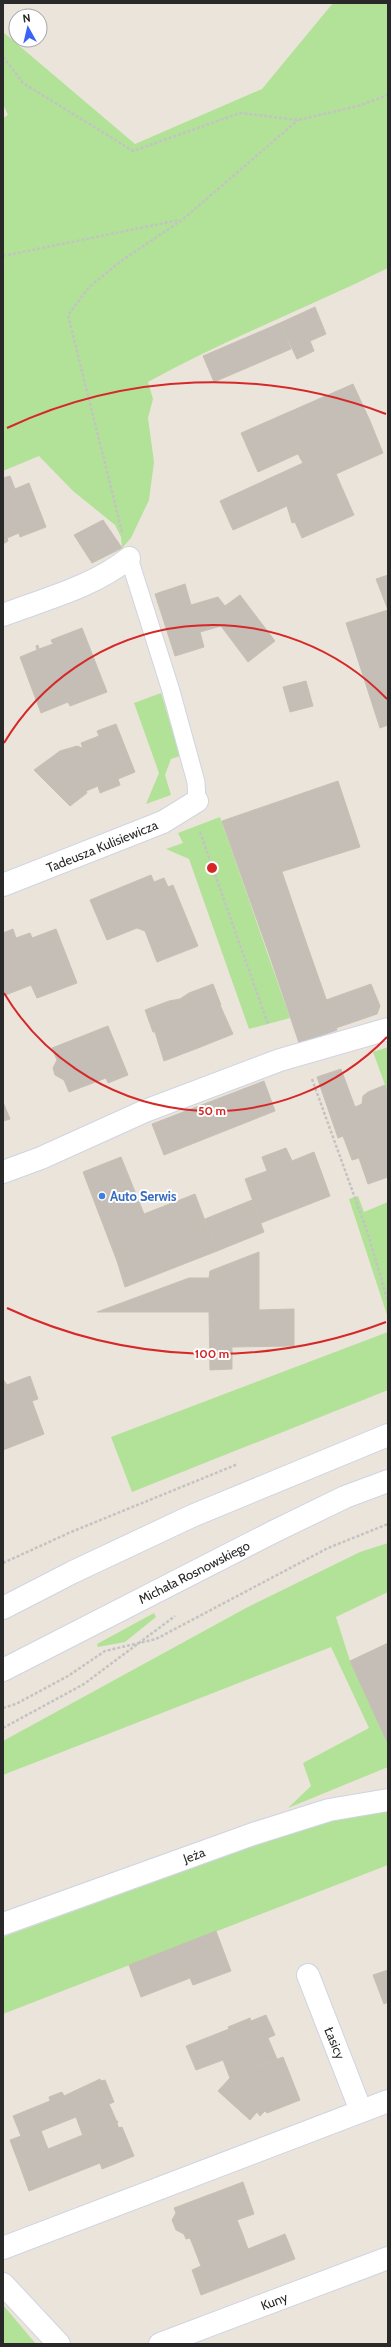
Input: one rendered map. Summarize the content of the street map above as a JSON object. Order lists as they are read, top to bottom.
{
  "streets": {
    "street": [
      "Tadeusza Kulisiewicza",
      "Michała Rosnowskiego",
      "Jeża",
      "Łasicy",
      "Kuny"
    ]
  },
  "places": ["Auto Serwis"],
  "north": "top",
  "rings": ["50 m", "100 m"]
}
